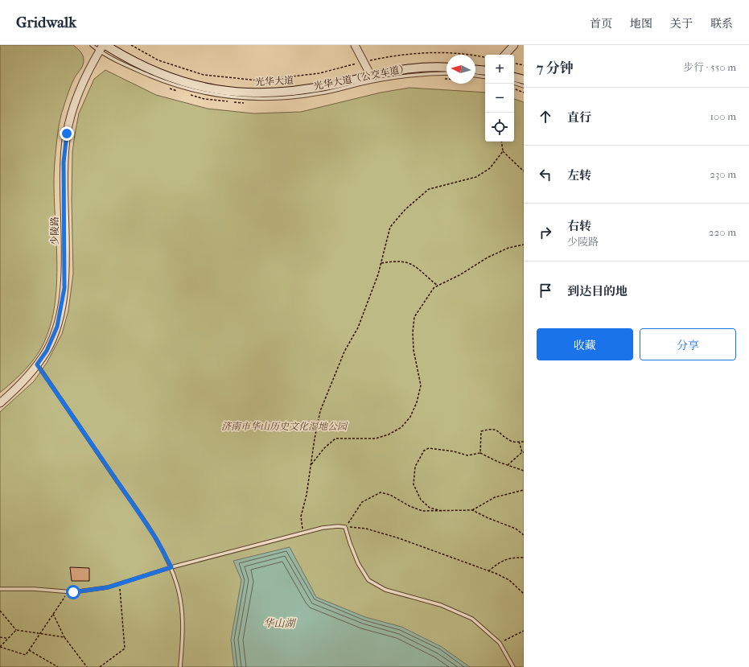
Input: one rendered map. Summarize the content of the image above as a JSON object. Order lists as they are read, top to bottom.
{
  "streets": {
    "main road": ["光华大道"],
    "street": ["少陵路"],
    "lane": ["光华大道（公交车道）"]
  },
  "crossings": [
    ["光华大道（公交车道）", "光华大道"],
    ["光华大道（公交车道）", "少陵路"],
    ["光华大道", "少陵路"]
  ],
  "water": ["华山湖"],
  "parks": ["济南市华山历史文化湿地公园"],
  "north": "left",
  "page": {
    "header": "Gridwalk",
    "nav": [
      "首页",
      "地图",
      "关于",
      "联系"
    ],
    "heading": ["7 分钟", "步行 · 550 m"],
    "map_buttons": ["+", "−"],
    "list": [
      ["直行", "100 m"],
      ["左转", "230 m"],
      ["右转", "少陵路", "220 m"],
      "到达目的地"
    ],
    "buttons": ["收藏", "分享"]
  }
}
